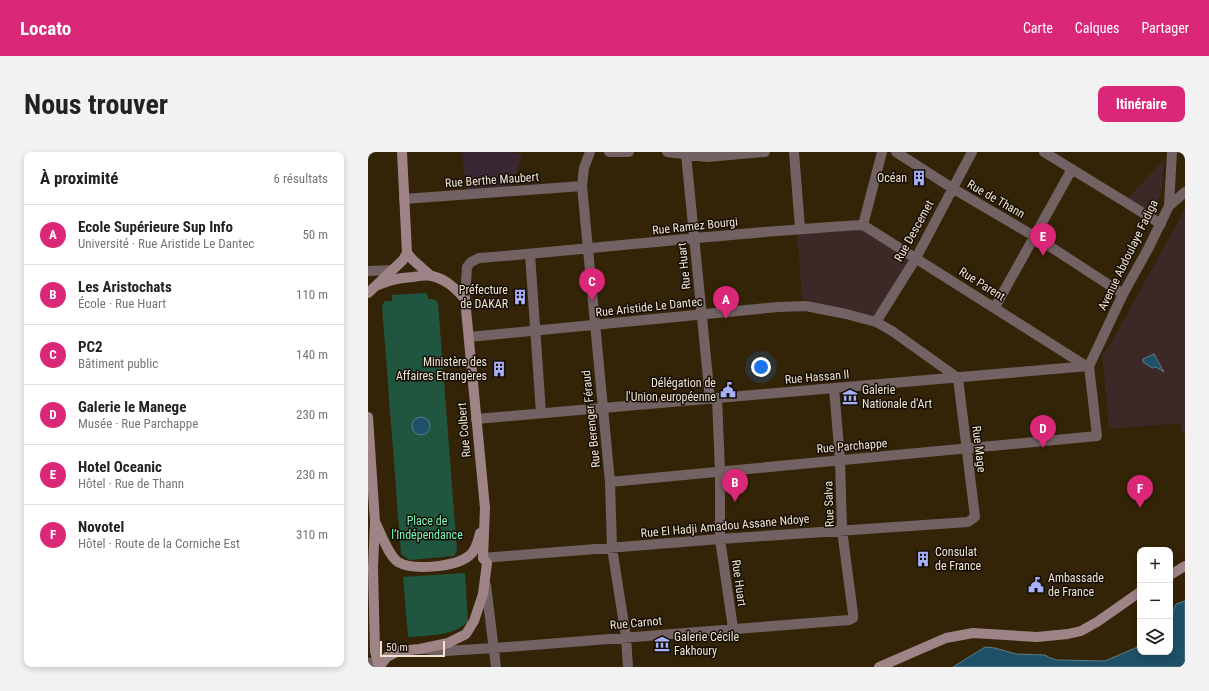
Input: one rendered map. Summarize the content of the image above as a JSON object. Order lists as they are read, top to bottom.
{
  "streets": {
    "street": [
      "Rue Berthe Maubert",
      "Rue de Thann",
      "Rue Ramez Bourgi",
      "Rue Descemet",
      "Avenue Abdoulaye Fadiga",
      "Rue Huart",
      "Rue Parent",
      "Rue Aristide Le Dantec",
      "Rue Hassan ll",
      "Rue Berenger Féraud",
      "Rue Colbert",
      "Rue Parchappe",
      "Rue Mage",
      "Rue Salva",
      "Rue El Hadji Amadou Assane Ndoye",
      "Rue Carnot"
    ]
  },
  "crossings": [
    ["Rue Berthe Maubert", "Rue Berenger Féraud"],
    ["Rue de Thann", "Rue Descemet"],
    ["Rue de Thann", "Avenue Abdoulaye Fadiga"],
    ["Rue Ramez Bourgi", "Rue Huart"],
    ["Rue Ramez Bourgi", "Rue Parent"],
    ["Rue Ramez Bourgi", "Rue Berenger Féraud"],
    ["Rue Ramez Bourgi", "Rue Colbert"],
    ["Rue Descemet", "Rue Parent"],
    ["Rue Descemet", "Rue Aristide Le Dantec"],
    ["Avenue Abdoulaye Fadiga", "Rue Parent"],
    ["Avenue Abdoulaye Fadiga", "Rue Hassan ll"],
    ["Avenue Abdoulaye Fadiga", "Rue Parchappe"],
    ["Rue Huart", "Rue Aristide Le Dantec"],
    ["Rue Huart", "Rue Hassan ll"],
    ["Rue Huart", "Rue Parchappe"],
    ["Rue Huart", "Rue El Hadji Amadou Assane Ndoye"],
    ["Rue Huart", "Rue Carnot"],
    ["Rue Parent", "Rue Hassan ll"],
    ["Rue Parent", "Rue Parchappe"],
    ["Rue Aristide Le Dantec", "Rue Hassan ll"],
    ["Rue Aristide Le Dantec", "Rue Berenger Féraud"],
    ["Rue Aristide Le Dantec", "Rue Colbert"],
    ["Rue Aristide Le Dantec", "Rue Mage"],
    ["Rue Hassan ll", "Rue Berenger Féraud"],
    ["Rue Hassan ll", "Rue Colbert"],
    ["Rue Hassan ll", "Rue Parchappe"],
    ["Rue Hassan ll", "Rue Mage"],
    ["Rue Hassan ll", "Rue Salva"],
    ["Rue Berenger Féraud", "Rue Parchappe"],
    ["Rue Berenger Féraud", "Rue El Hadji Amadou Assane Ndoye"],
    ["Rue Berenger Féraud", "Rue Carnot"],
    ["Rue Colbert", "Rue El Hadji Amadou Assane Ndoye"],
    ["Rue Parchappe", "Rue Mage"],
    ["Rue Parchappe", "Rue Salva"],
    ["Rue Mage", "Rue El Hadji Amadou Assane Ndoye"],
    ["Rue Salva", "Rue El Hadji Amadou Assane Ndoye"],
    ["Rue Salva", "Rue Carnot"]
  ],
  "parks": ["Place de l’Indépendance"],
  "places": {
    "building": [
      "Océan",
      "Préfecture de DAKAR",
      "Ministère des Affaires Etrangères",
      "Consulat de France"
    ],
    "public building": ["Délégation de l'Union européenne", "Ambassade de France"],
    "museum": ["Galerie Nationale d'Art", "Galerie Cécile Fakhoury"]
  },
  "scale_bar": "50 m",
  "page": {
    "header": "Locato",
    "nav": ["Carte", "Calques", "Partager"],
    "buttons": "Itinéraire",
    "title": "Nous trouver",
    "heading": ["À proximité", "6 résultats"],
    "list": [
      {
        "mark": "A",
        "name": "Ecole Supérieure Sup Info",
        "note": "Université · Rue Aristide Le Dantec",
        "value": "50 m"
      },
      {
        "mark": "B",
        "name": "Les Aristochats",
        "note": "École · Rue Huart",
        "value": "110 m"
      },
      {
        "mark": "C",
        "name": "PC2",
        "note": "Bâtiment public",
        "value": "140 m"
      },
      {
        "mark": "D",
        "name": "Galerie le Manege",
        "note": "Musée · Rue Parchappe",
        "value": "230 m"
      },
      {
        "mark": "E",
        "name": "Hotel Oceanic",
        "note": "Hôtel · Rue de Thann",
        "value": "230 m"
      },
      {
        "mark": "F",
        "name": "Novotel",
        "note": "Hôtel · Route de la Corniche Est",
        "value": "310 m"
      }
    ],
    "pins": [
      "E",
      "C",
      "A",
      "D",
      "B",
      "F"
    ],
    "map_buttons": ["+", "−"],
    "scale": "50 m"
  }
}
